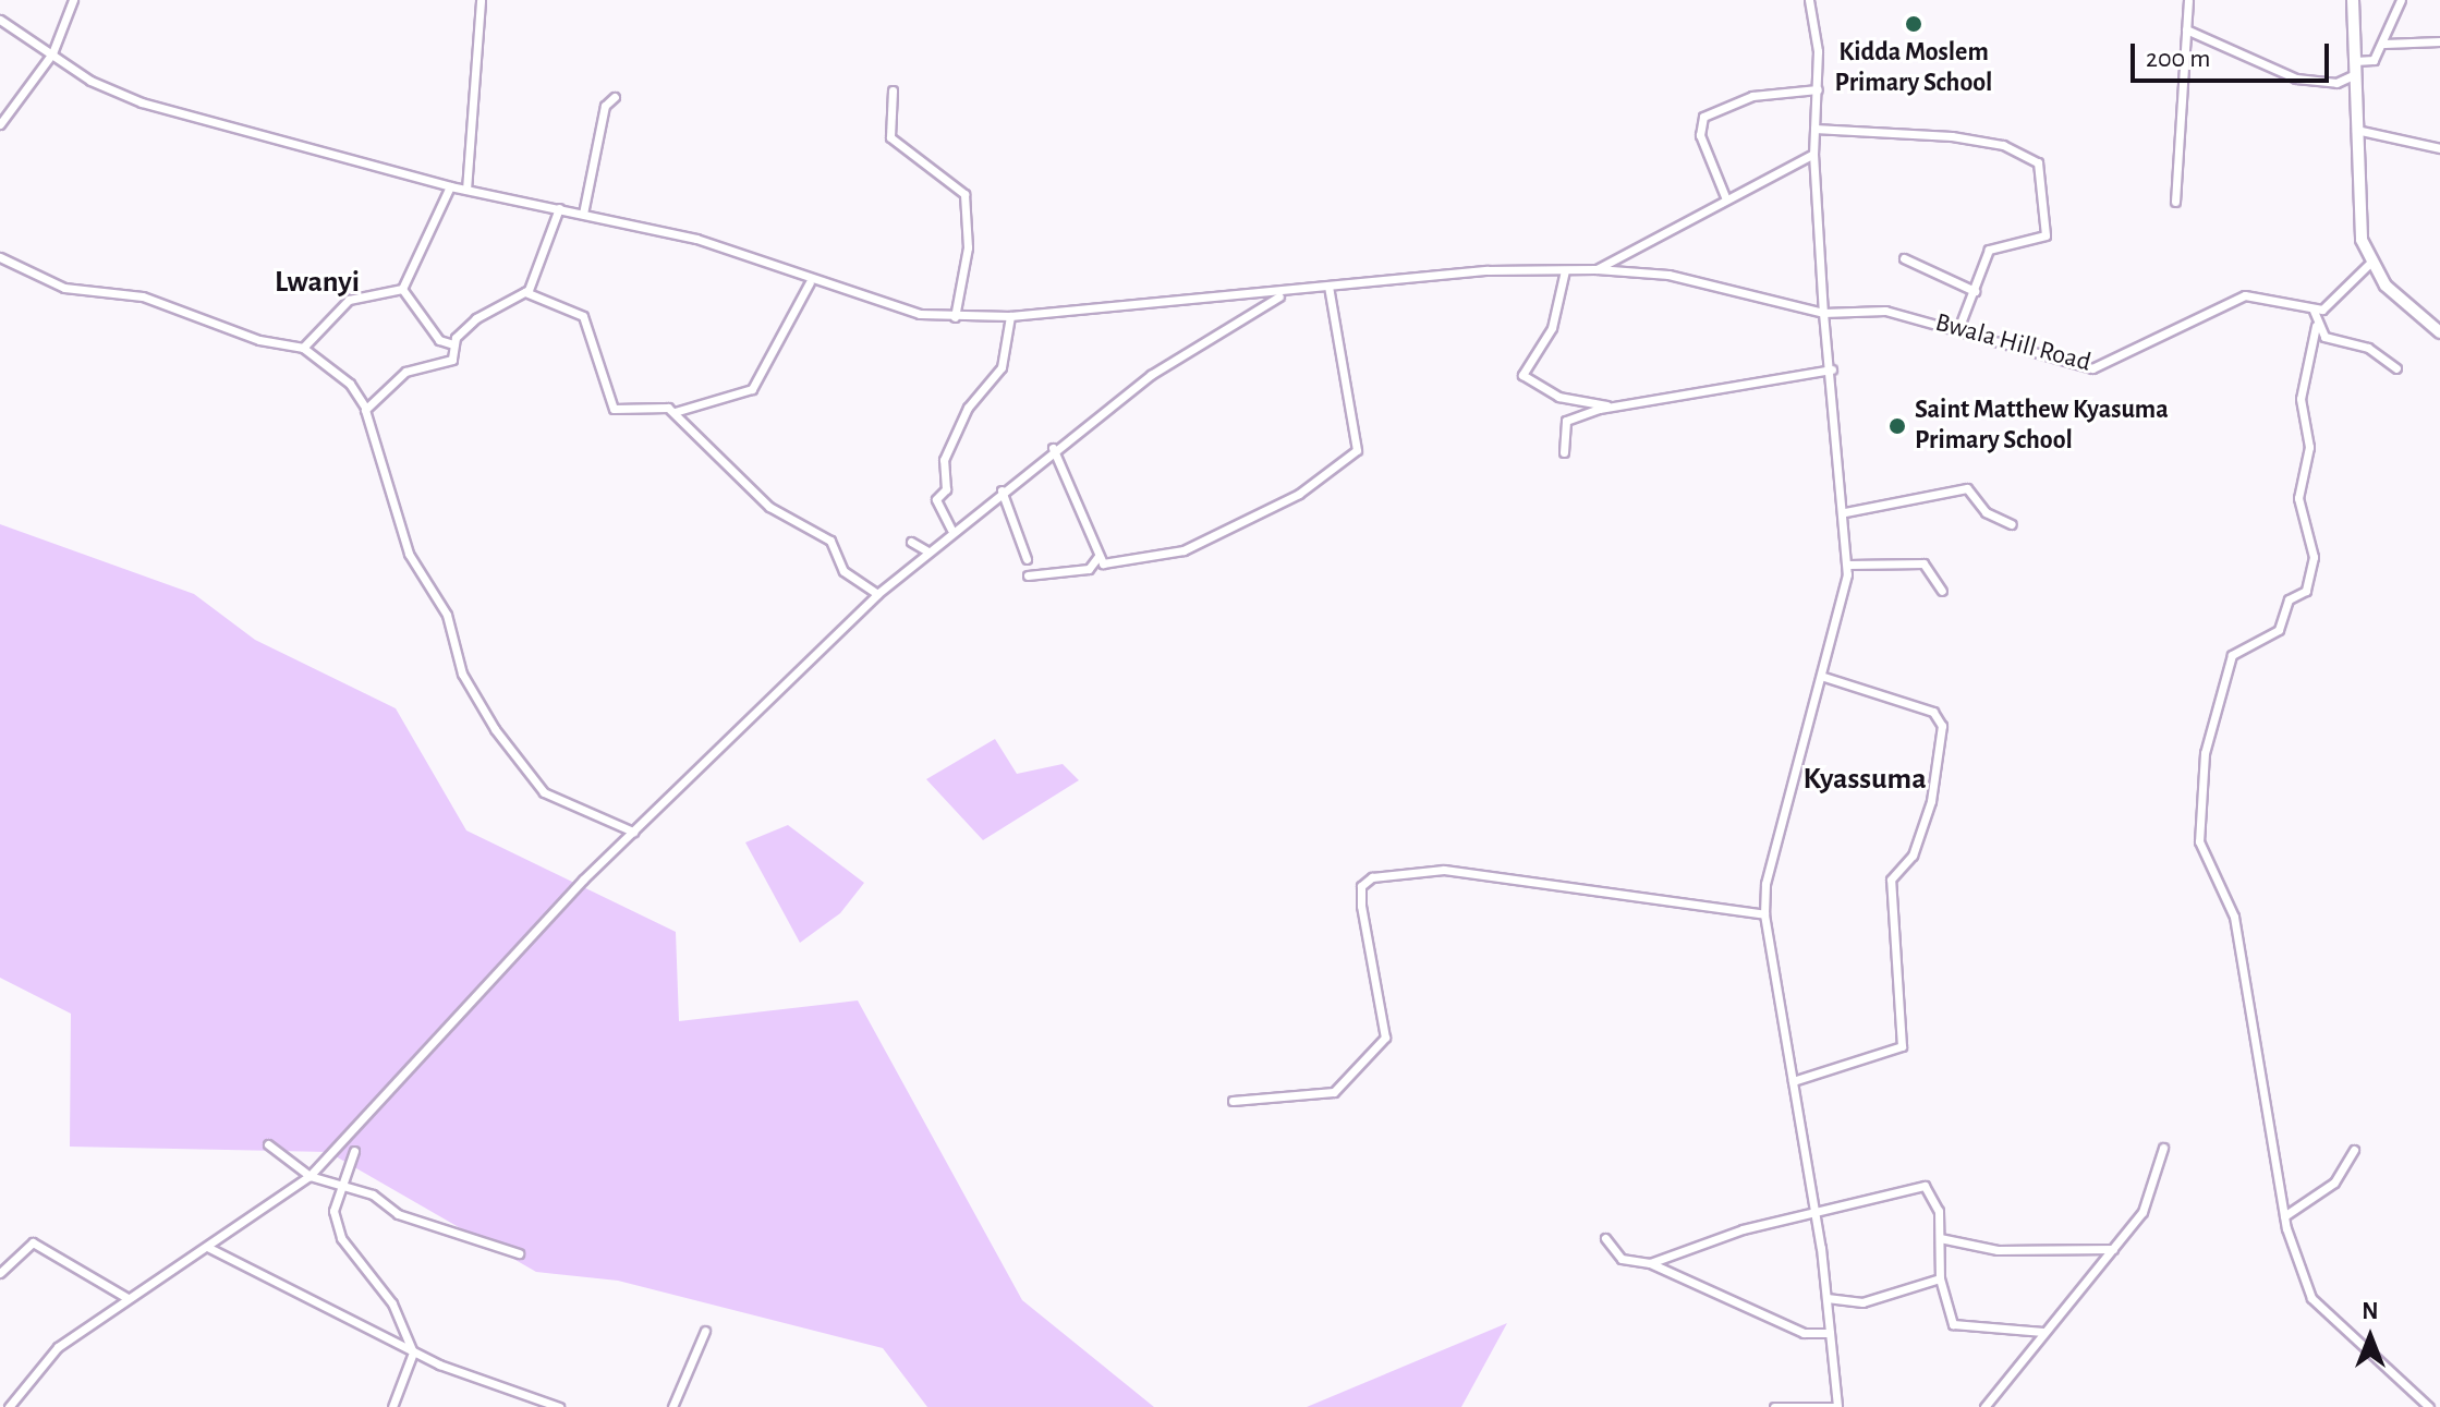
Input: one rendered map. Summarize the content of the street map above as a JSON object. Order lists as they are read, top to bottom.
{
  "streets": {
    "street": ["Bwala Hill Road"]
  },
  "districts": ["Lwanyi", "Kyassuma"],
  "places": ["Kidda Moslem Primary School", "Saint Matthew Kyasuma Primary School"],
  "scale_bar": "200 m",
  "north": "top"
}
